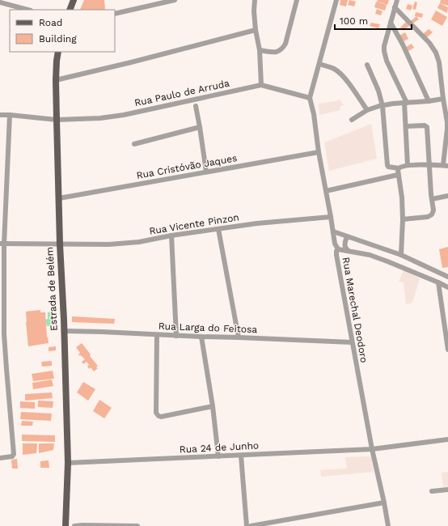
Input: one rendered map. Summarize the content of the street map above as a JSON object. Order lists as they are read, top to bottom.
{
  "streets": {
    "main road": ["Estrada de Belém"],
    "street": [
      "Rua Paulo de Arruda",
      "Rua Cristóvão Jaques",
      "Rua Vicente Pinzon",
      "Rua Marechal Deodoro",
      "Rua Larga do Feitosa",
      "Rua 24 de Junho"
    ]
  },
  "crossings": [
    ["Rua Paulo de Arruda", "Estrada de Belém"],
    ["Rua Paulo de Arruda", "Rua Marechal Deodoro"],
    ["Rua Cristóvão Jaques", "Estrada de Belém"],
    ["Rua Cristóvão Jaques", "Rua Marechal Deodoro"],
    ["Rua Vicente Pinzon", "Estrada de Belém"],
    ["Rua Vicente Pinzon", "Rua Marechal Deodoro"],
    ["Estrada de Belém", "Rua Larga do Feitosa"],
    ["Estrada de Belém", "Rua 24 de Junho"],
    ["Rua Marechal Deodoro", "Rua Larga do Feitosa"],
    ["Rua Marechal Deodoro", "Rua 24 de Junho"]
  ],
  "legend": ["Road", "Building"],
  "scale_bar": "100 m"
}
